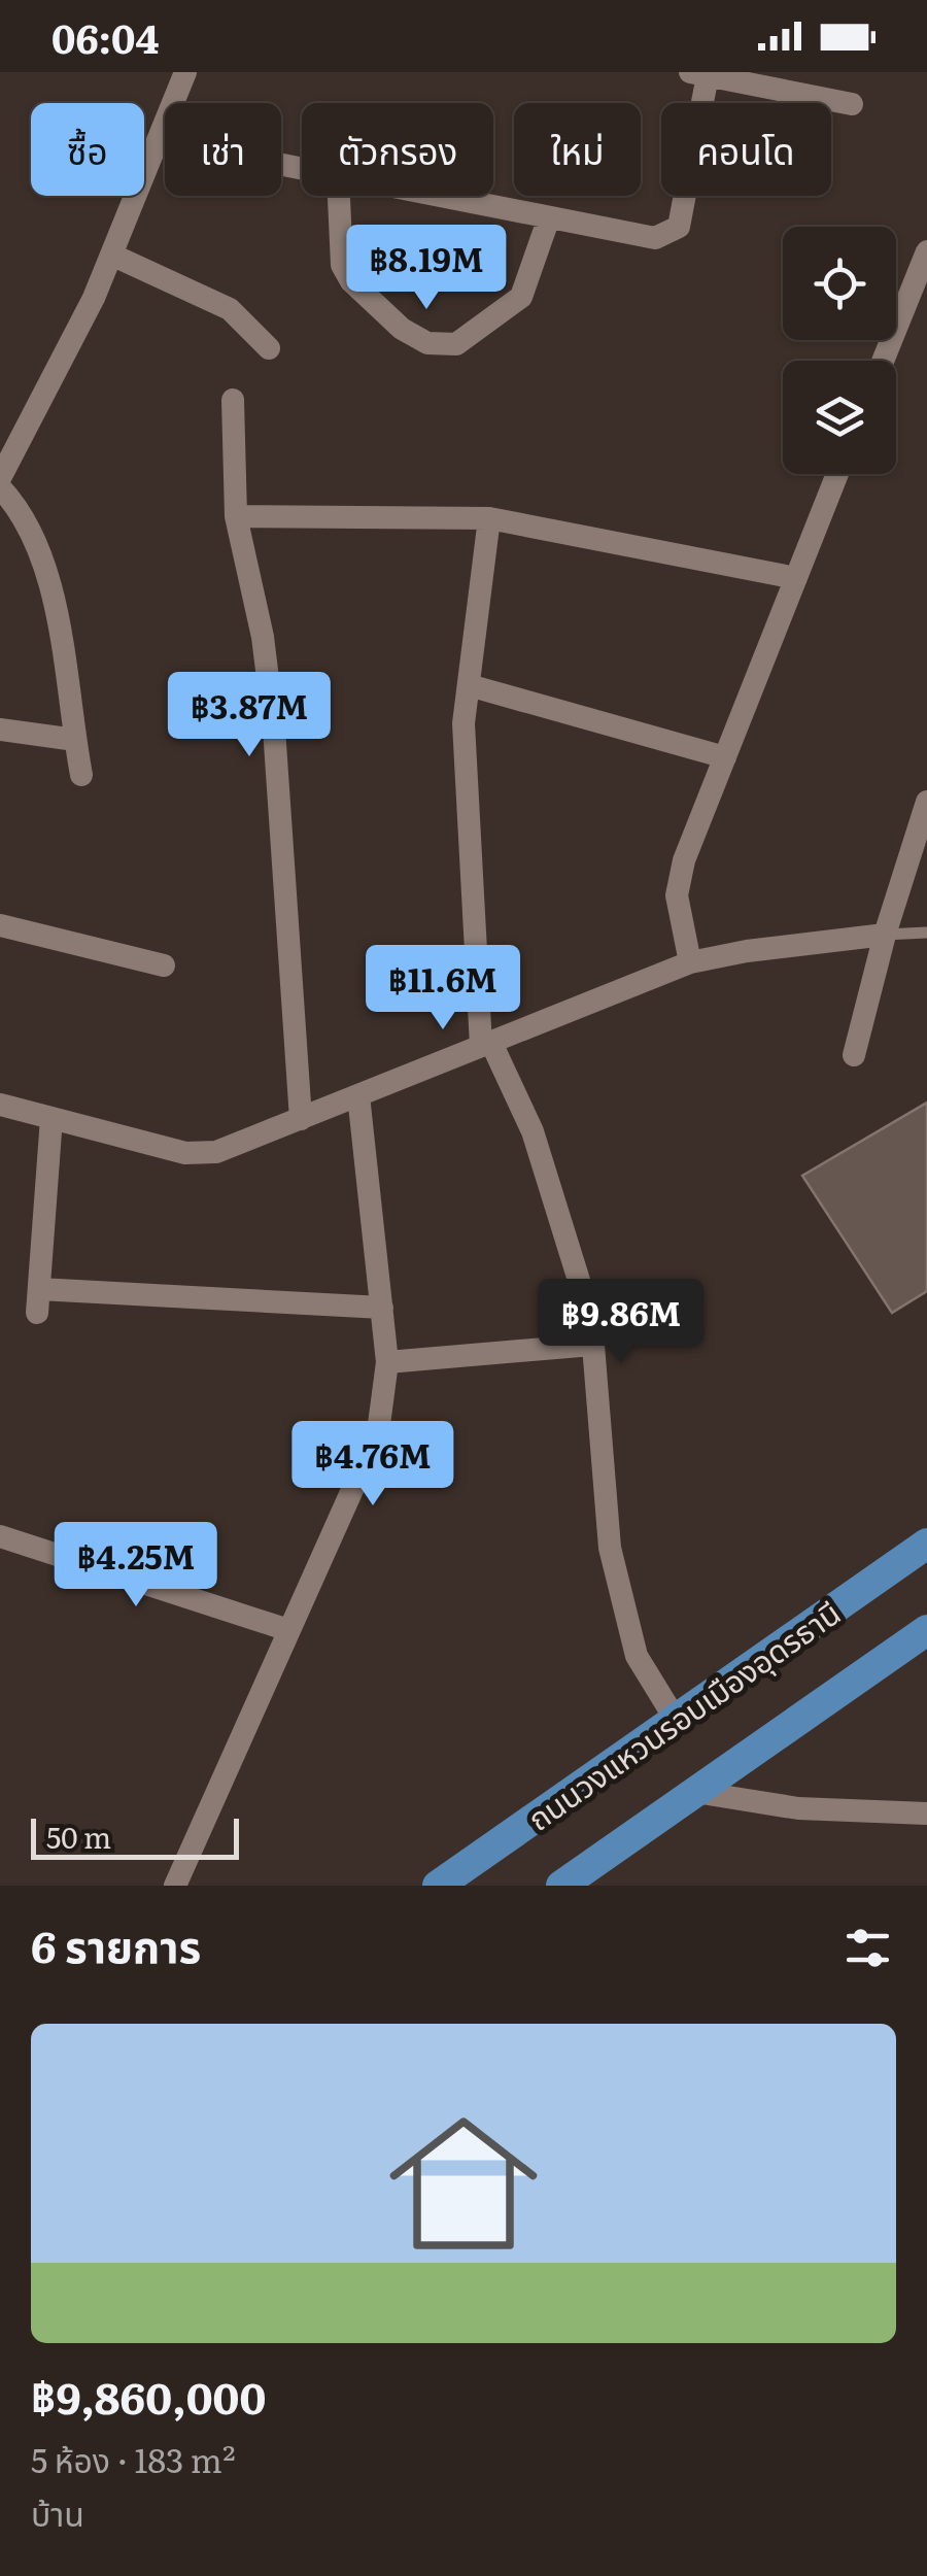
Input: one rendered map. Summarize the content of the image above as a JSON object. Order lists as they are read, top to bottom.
{
  "streets": {
    "main road": ["ถนนวงแหวนรอบเมืองอุดรธานี"]
  },
  "scale_bar": "50 m",
  "page": {
    "status": "06:04",
    "chip": [
      "ซื้อ",
      "เช่า",
      "ตัวกรอง",
      "ใหม่",
      "คอนโด"
    ],
    "price": [
      "฿8.19M",
      "฿3.87M",
      "฿11.6M",
      "฿9.86M",
      "฿4.76M",
      "฿4.25M"
    ],
    "scale": "50 m",
    "heading": "6 รายการ",
    "list": [
      {
        "name": "฿9,860,000",
        "note": "5 ห้อง · 183 m² · บ้าน"
      }
    ]
  }
}
